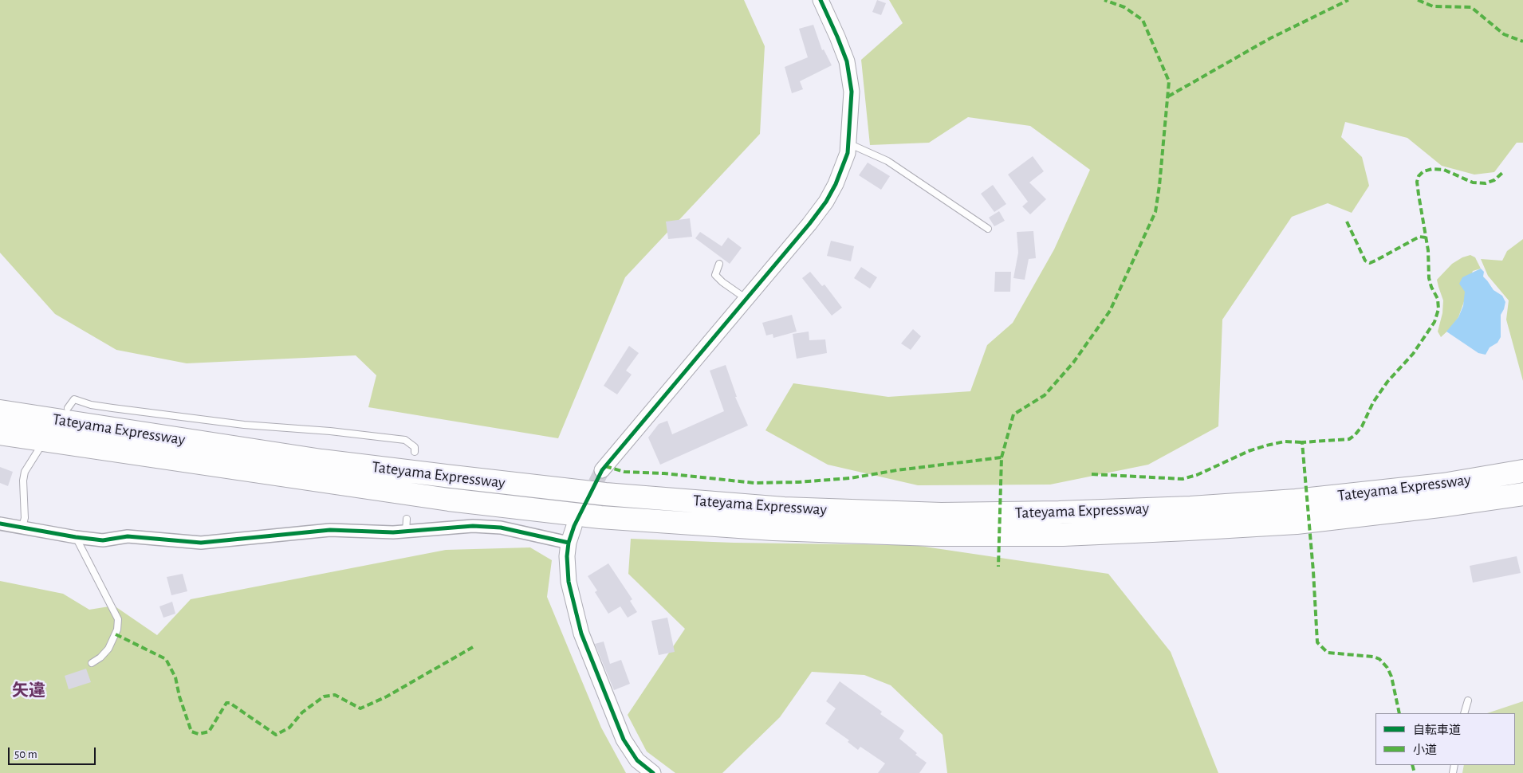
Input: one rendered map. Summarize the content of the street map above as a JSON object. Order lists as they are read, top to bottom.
{
  "streets": {
    "highway": ["Tateyama Expressway"]
  },
  "districts": ["矢違"],
  "legend": ["自転車道", "小道"],
  "scale_bar": "50 m"
}
